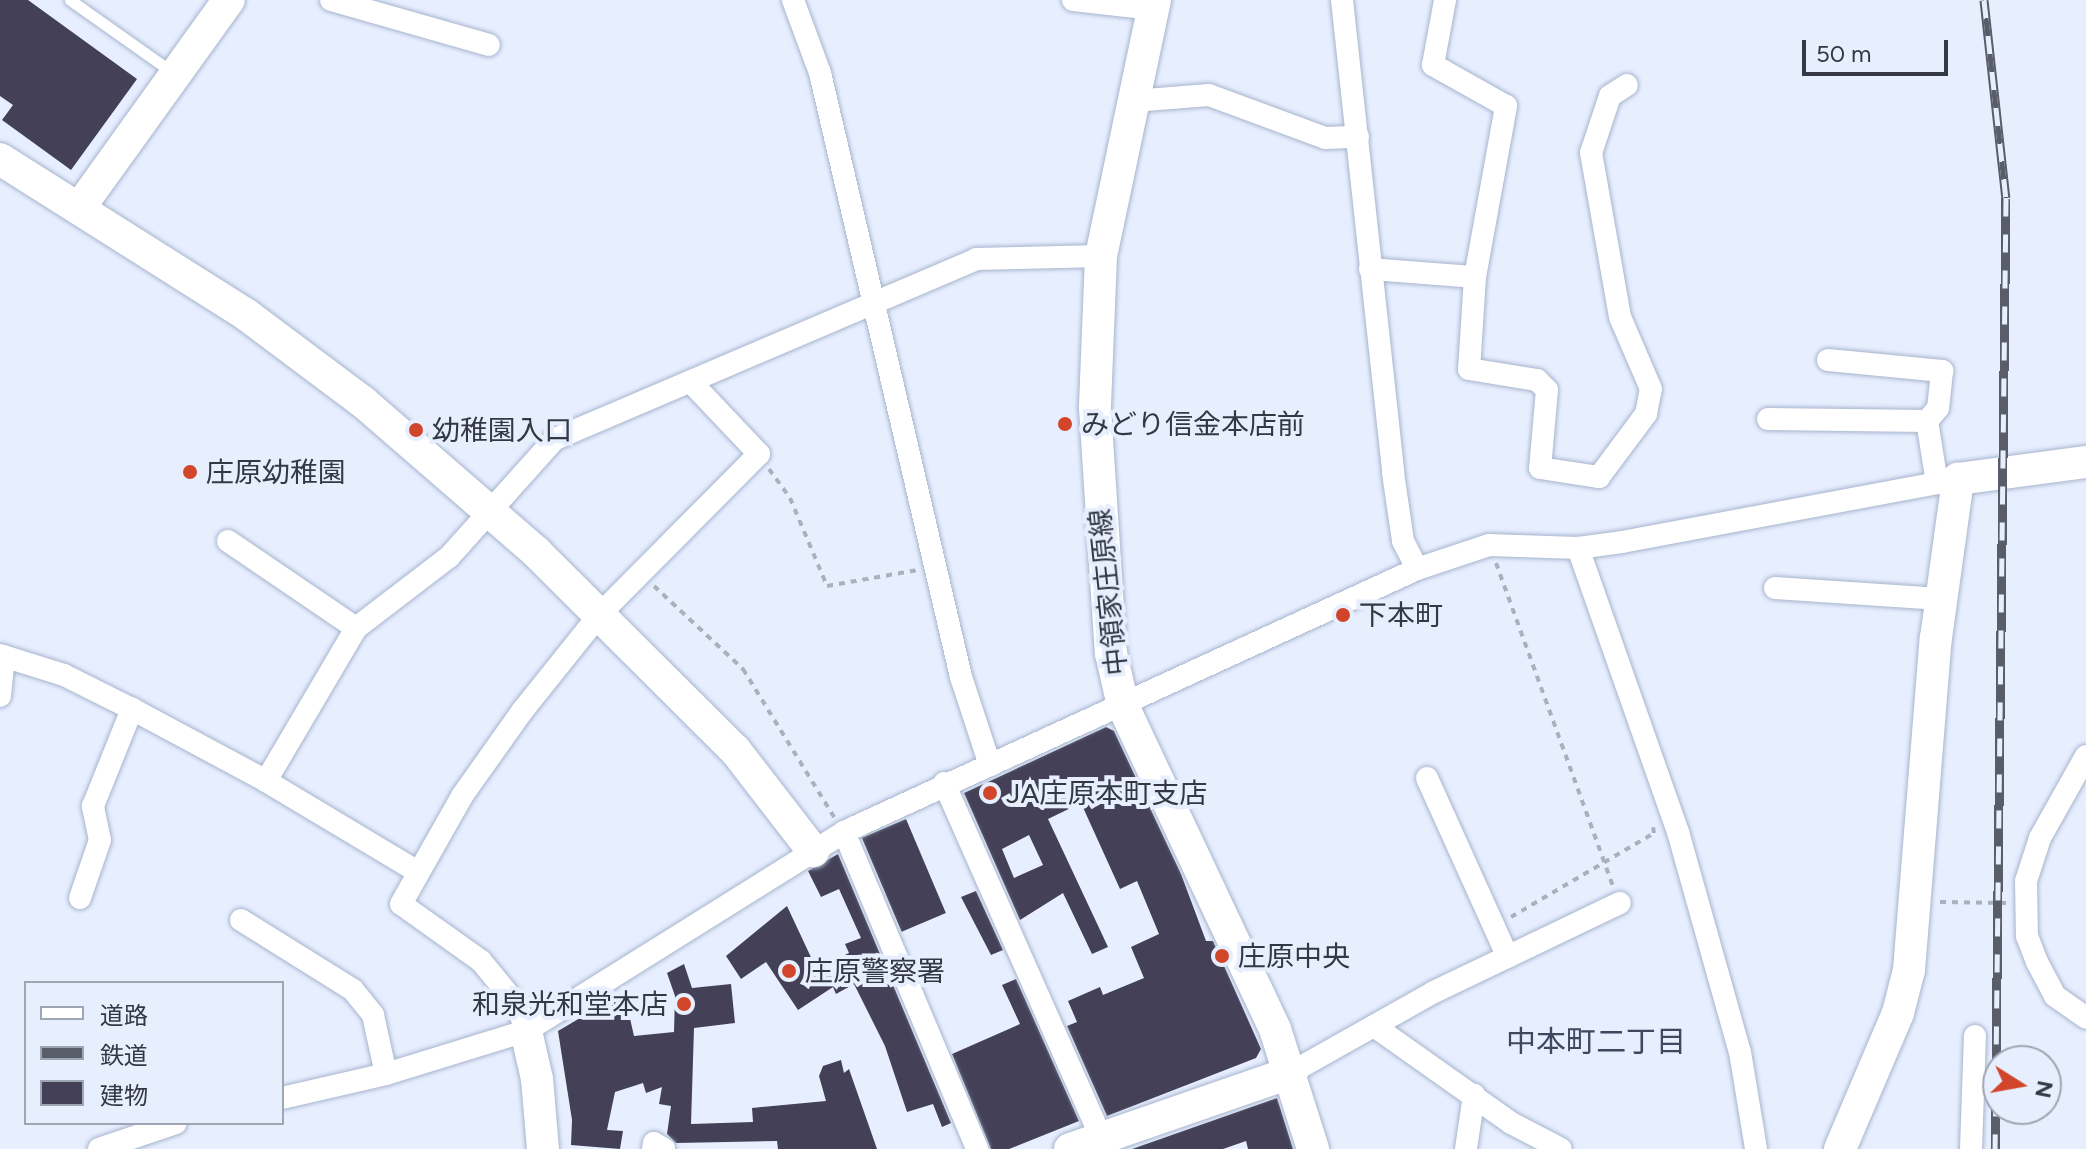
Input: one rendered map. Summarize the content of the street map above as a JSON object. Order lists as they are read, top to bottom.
{
  "streets": {
    "street": ["中領家庄原線"]
  },
  "districts": ["中本町二丁目"],
  "places": [
    "みどり信金本店前",
    "幼稚園入口",
    "庄原幼稚園",
    "下本町",
    "JA庄原本町支店",
    "庄原中央",
    "庄原警察署",
    "和泉光和堂本店"
  ],
  "legend": ["道路", "鉄道", "建物"],
  "scale_bar": "50 m",
  "north": "right"
}
